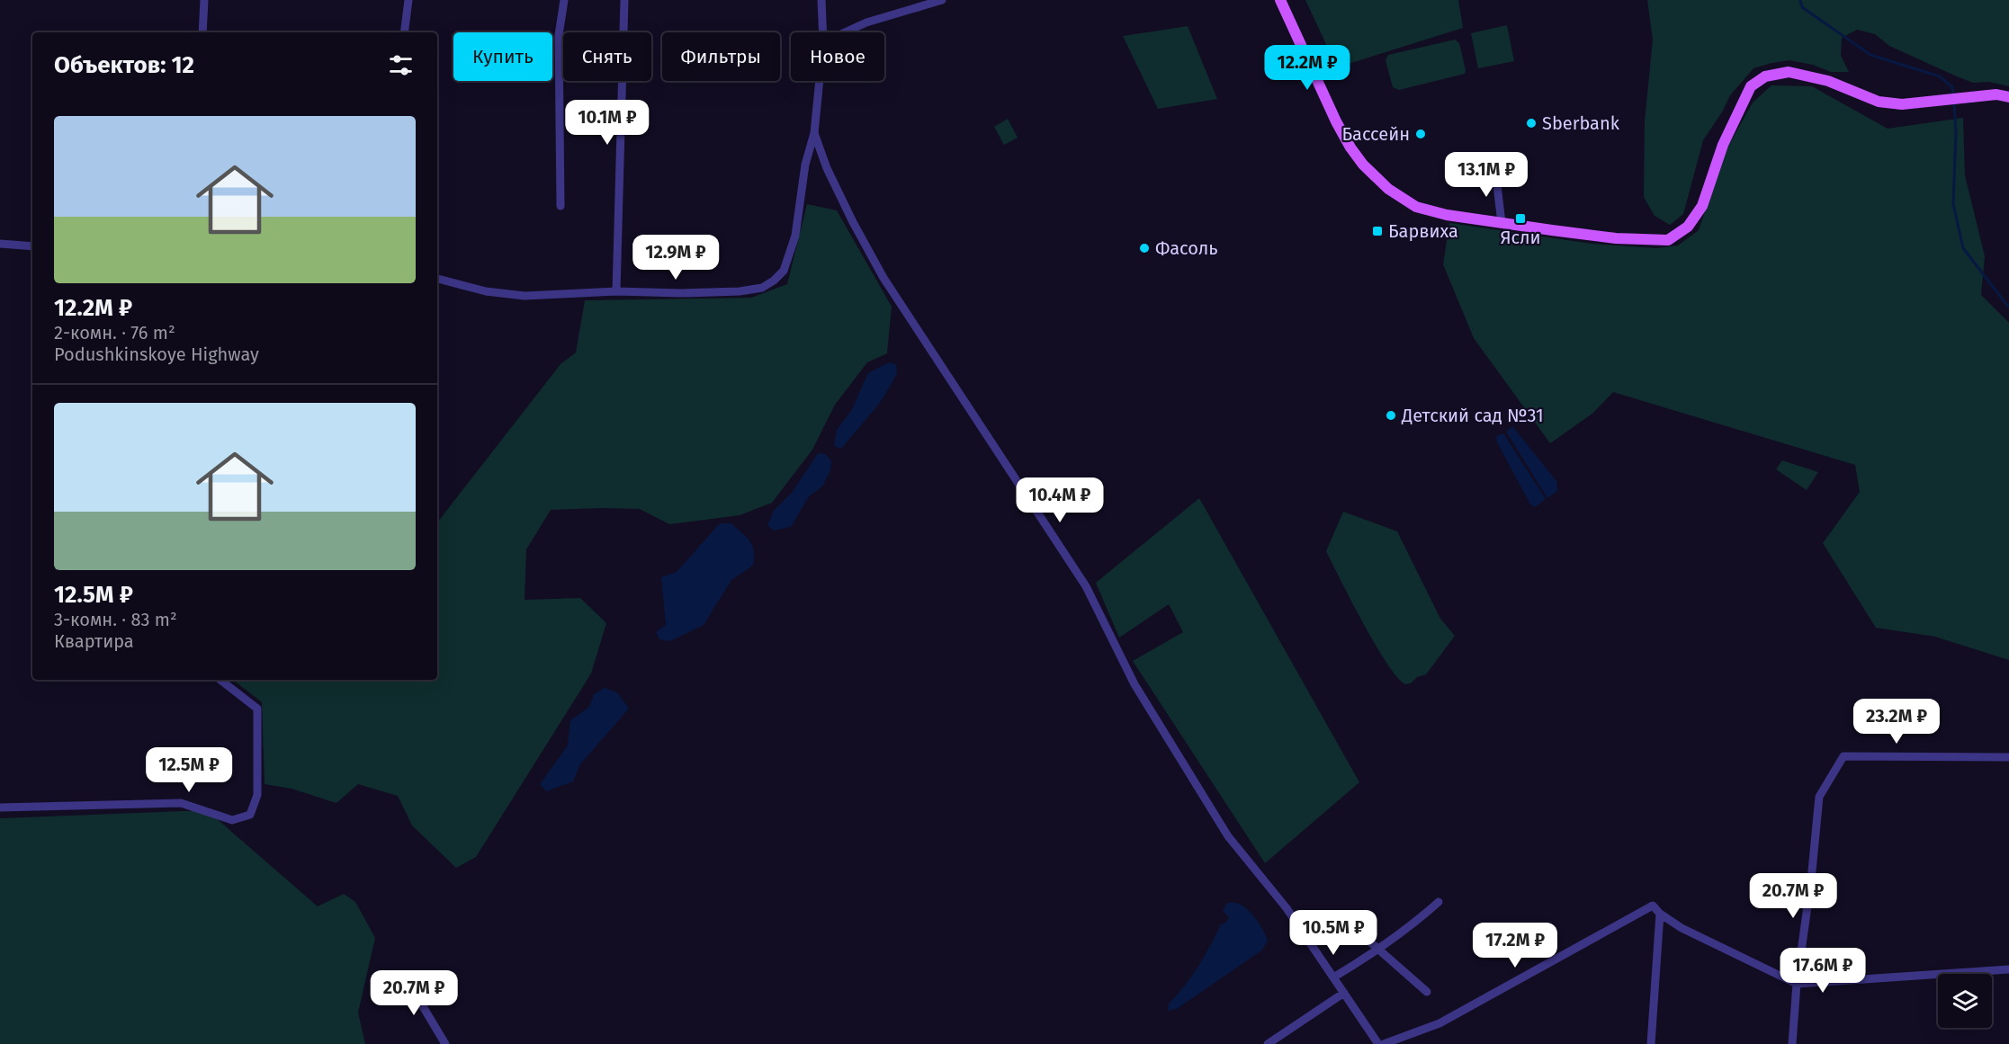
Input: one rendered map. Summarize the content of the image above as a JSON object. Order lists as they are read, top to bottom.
{
  "places": {
    "other": [
      "Sberbank",
      "Бассейн",
      "Фасоль",
      "Детский сад №31"
    ],
    "transit": ["Ясли", "Барвиха"]
  },
  "page": {
    "chip": [
      "Купить",
      "Снять",
      "Фильтры",
      "Новое"
    ],
    "heading": "Объектов: 12",
    "price": [
      "12.2M ₽",
      "10.1M ₽",
      "13.1M ₽",
      "12.9M ₽",
      "10.4M ₽",
      "23.2M ₽",
      "12.5M ₽",
      "20.7M ₽",
      "10.5M ₽",
      "17.2M ₽",
      "17.6M ₽",
      "20.7M ₽"
    ],
    "list": [
      {
        "name": "12.2M ₽",
        "note": "2-комн. · 76 m² · Podushkinskoye Highway"
      },
      {
        "name": "12.5M ₽",
        "note": "3-комн. · 83 m² · Квартира"
      }
    ]
  }
}
